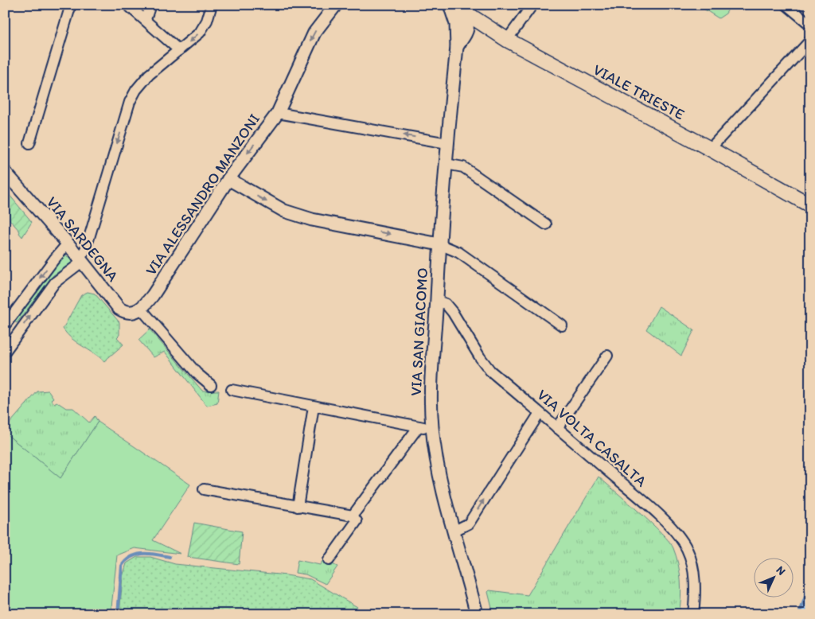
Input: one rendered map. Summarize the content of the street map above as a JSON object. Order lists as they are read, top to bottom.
{
  "streets": {
    "main road": ["VIALE TRIESTE"],
    "street": [
      "VIA ALESSANDRO MANZONI",
      "VIA SARDEGNA",
      "VIA SAN GIACOMO",
      "VIA VOLTA CASALTA"
    ]
  },
  "crossings": [
    ["VIALE TRIESTE", "VIA SAN GIACOMO"],
    ["VIA ALESSANDRO MANZONI", "VIA SARDEGNA"],
    ["VIA SAN GIACOMO", "VIA VOLTA CASALTA"]
  ],
  "one_way": ["VIA ALESSANDRO MANZONI"],
  "north": "top right"
}
